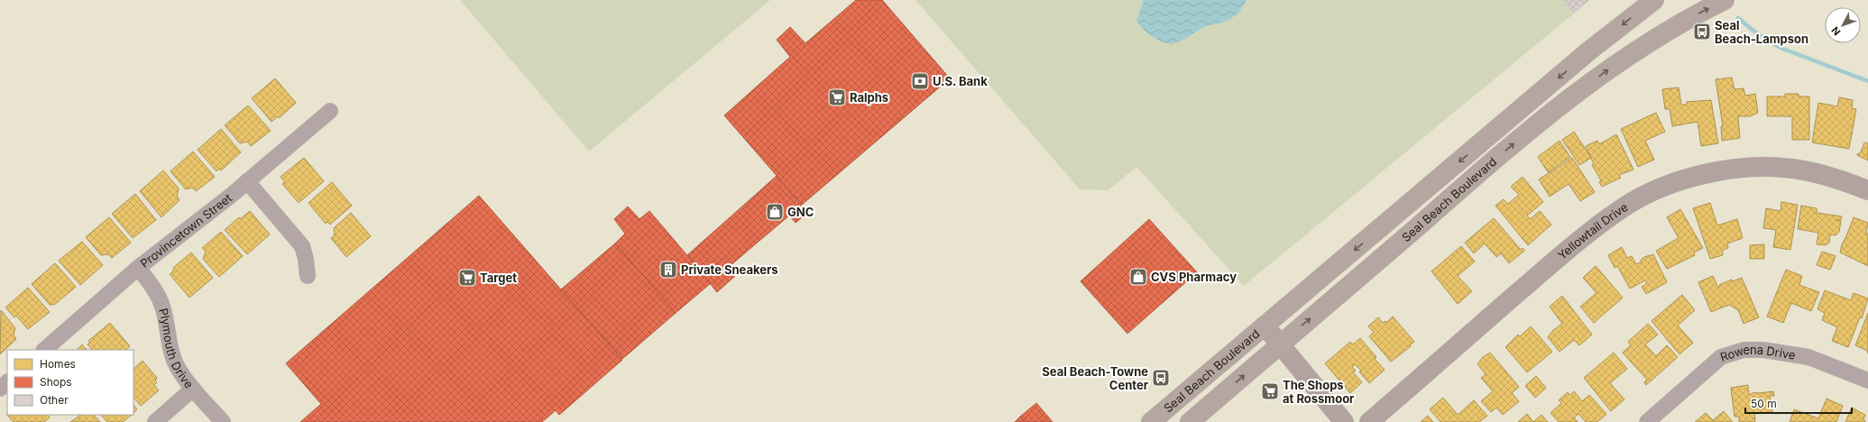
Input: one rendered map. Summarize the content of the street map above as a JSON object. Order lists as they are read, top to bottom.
{
  "streets": {
    "main road": ["Seal Beach Boulevard"],
    "street": [
      "Provincetown Street",
      "Yellowtail Drive",
      "Plymouth Drive",
      "Rowena Drive"
    ]
  },
  "crossings": [
    ["Provincetown Street", "Plymouth Drive"]
  ],
  "places": {
    "bus stop": ["Seal Beach-Lampson", "Seal Beach-Towne Center"],
    "bank": ["U.S. Bank"],
    "supermarket": ["Ralphs", "Target", "The Shops at Rossmoor"],
    "shop": ["GNC", "CVS Pharmacy"],
    "building": ["Private Sneakers"]
  },
  "legend": ["Homes", "Shops", "Other"],
  "scale_bar": "50 m",
  "north": "bottom left"
}
